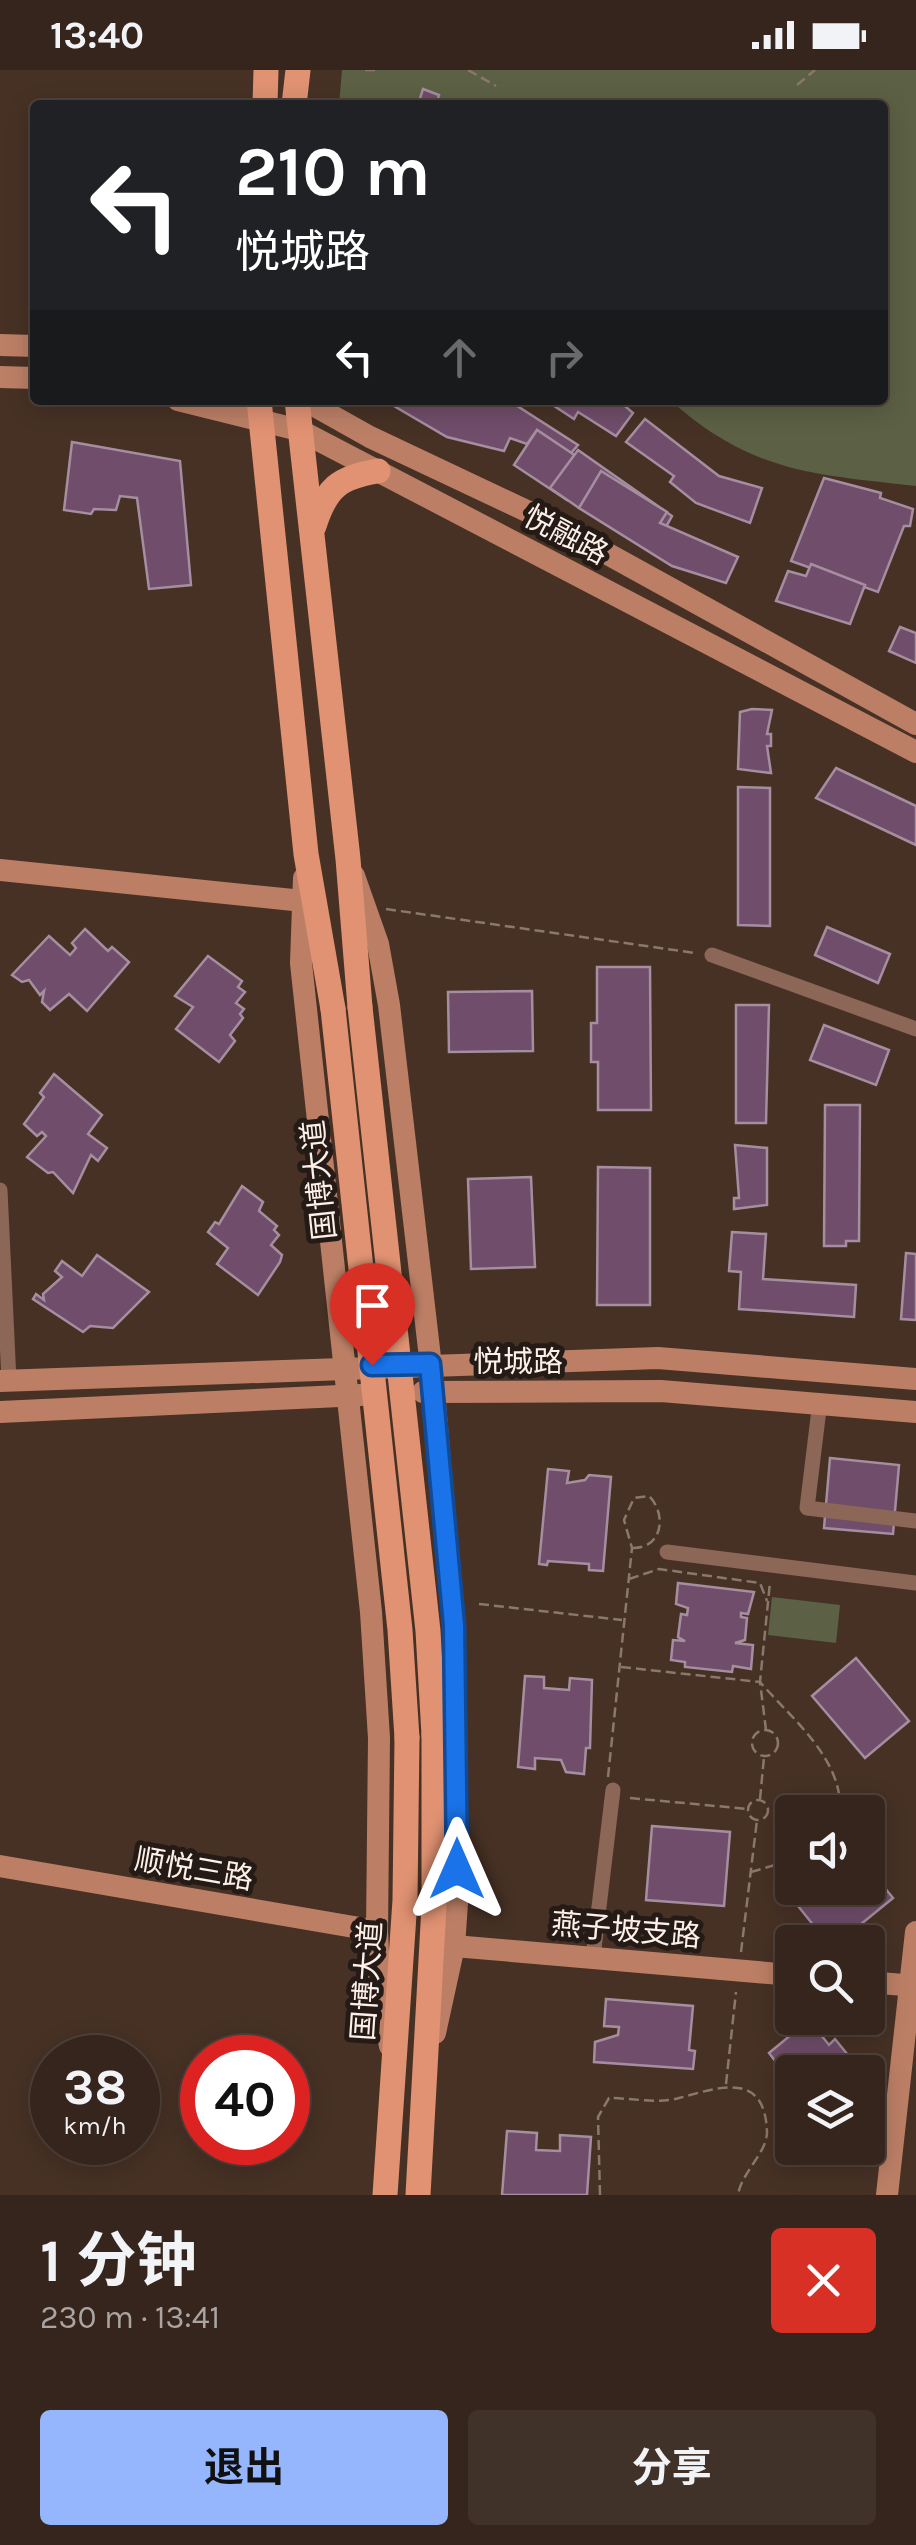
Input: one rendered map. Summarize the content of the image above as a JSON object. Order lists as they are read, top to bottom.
{
  "streets": {
    "main road": ["国博大道"],
    "street": [
      "悦融路",
      "悦城路",
      "顺悦三路",
      "燕子坡支路"
    ]
  },
  "crossings": [
    ["悦融路", "国博大道"]
  ],
  "page": {
    "status": "13:40",
    "turn": ["210 m", "悦城路"],
    "speed": "38 km/h",
    "limit": "40",
    "heading": ["1 分钟", "230 m · 13:41"],
    "buttons": ["退出", "分享"]
  }
}
